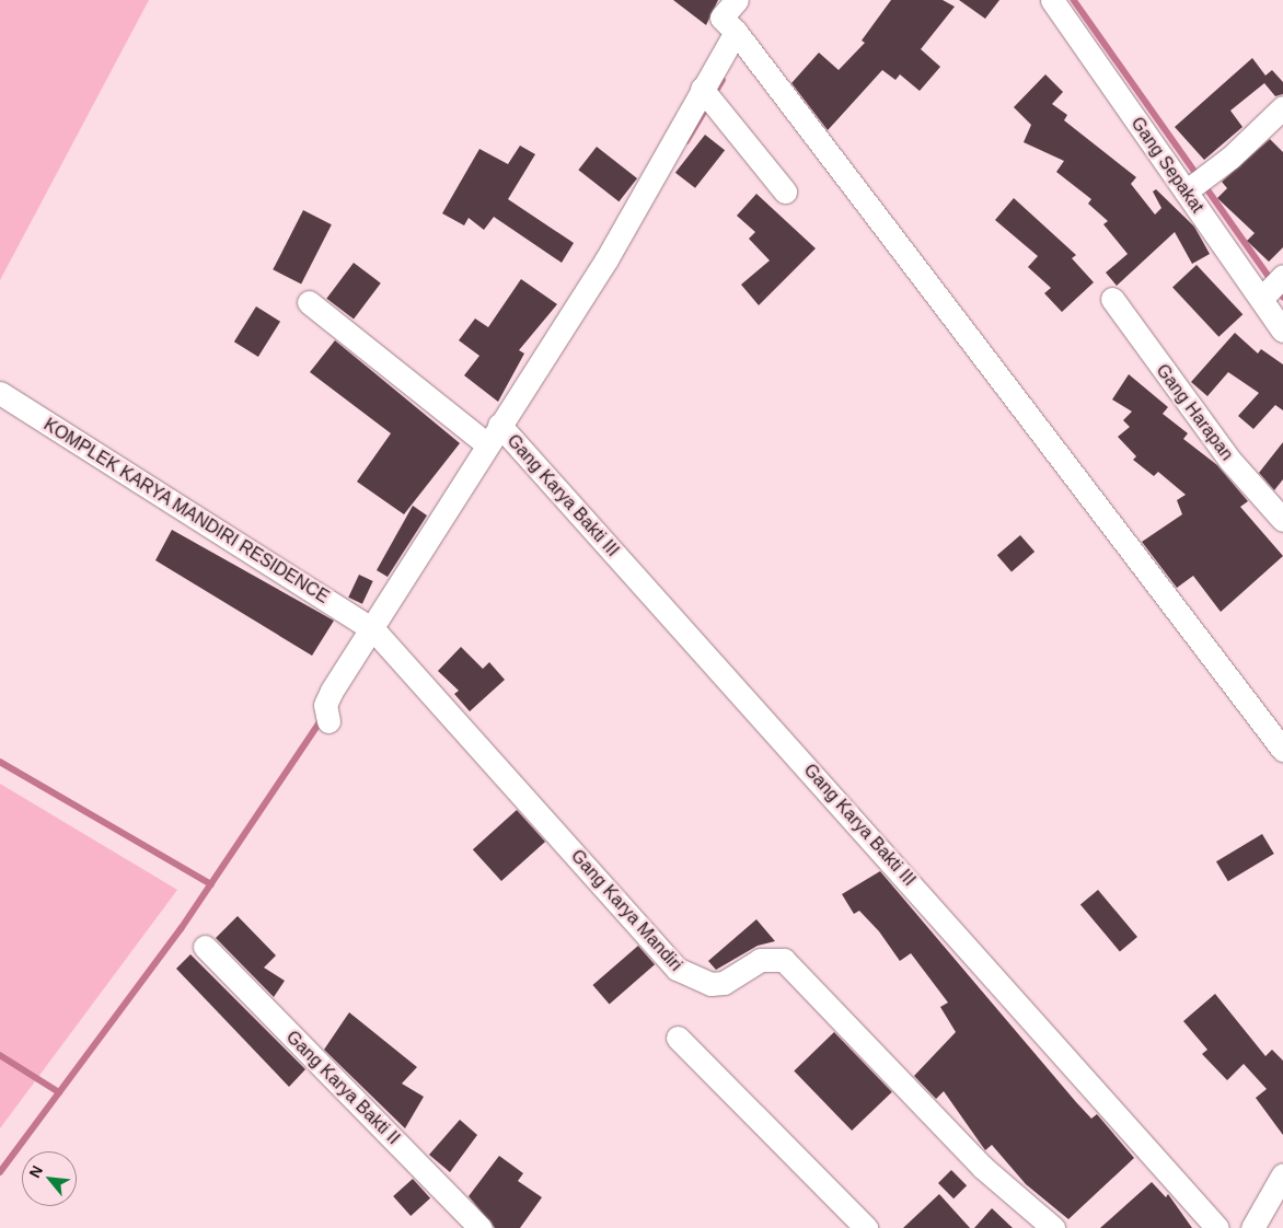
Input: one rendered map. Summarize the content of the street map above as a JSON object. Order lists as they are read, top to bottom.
{
  "streets": {
    "street": [
      "Gang Sepakat",
      "Gang Harapan",
      "Gang Karya Bakti III",
      "KOMPLEK KARYA MANDIRI RESIDENCE",
      "Gang Karya Mandiri",
      "Gang Karya Bakti II"
    ]
  },
  "crossings": [
    ["KOMPLEK KARYA MANDIRI RESIDENCE", "Gang Karya Mandiri"]
  ],
  "north": "top left"
}
